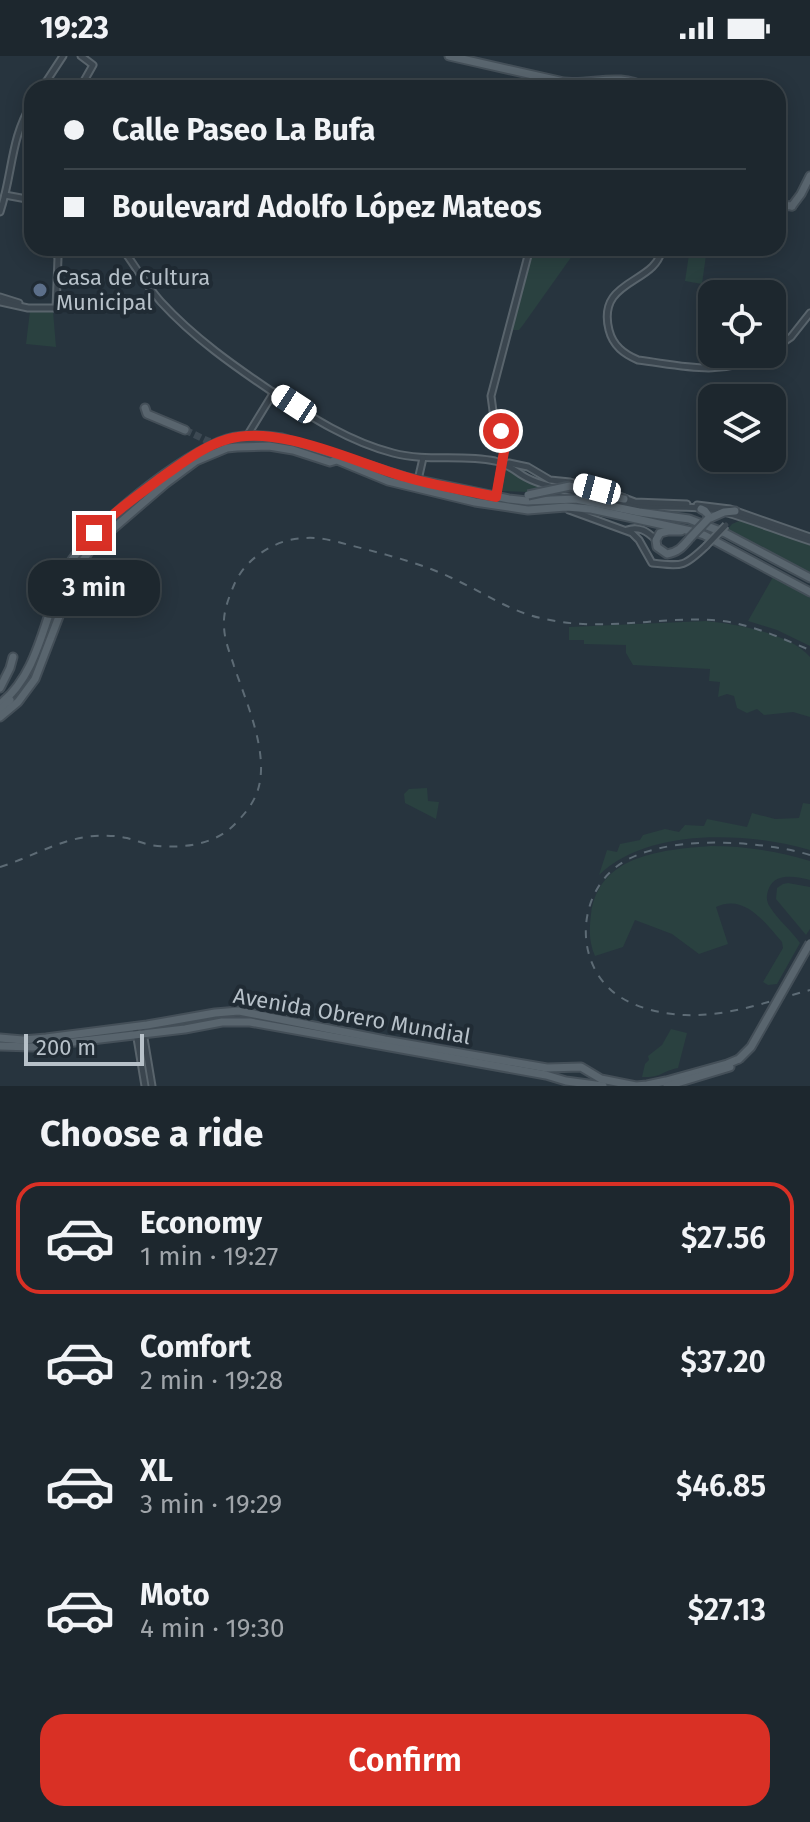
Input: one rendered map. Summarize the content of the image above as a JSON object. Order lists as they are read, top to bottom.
{
  "streets": {
    "main road": ["Avenida Obrero Mundial"]
  },
  "places": ["Casa de Cultura Municipal"],
  "scale_bar": "200 m",
  "page": {
    "status": "19:23",
    "banner": ["Calle Paseo La Bufa", "Boulevard Adolfo López Mateos"],
    "bubble": "3 min",
    "scale": "200 m",
    "heading": "Choose a ride",
    "list": [
      {
        "name": "Economy",
        "note": "1 min · 19:27",
        "value": "$27.56"
      },
      {
        "name": "Comfort",
        "note": "2 min · 19:28",
        "value": "$37.20"
      },
      {
        "name": "XL",
        "note": "3 min · 19:29",
        "value": "$46.85"
      },
      {
        "name": "Moto",
        "note": "4 min · 19:30",
        "value": "$27.13"
      }
    ],
    "buttons": "Confirm"
  }
}
